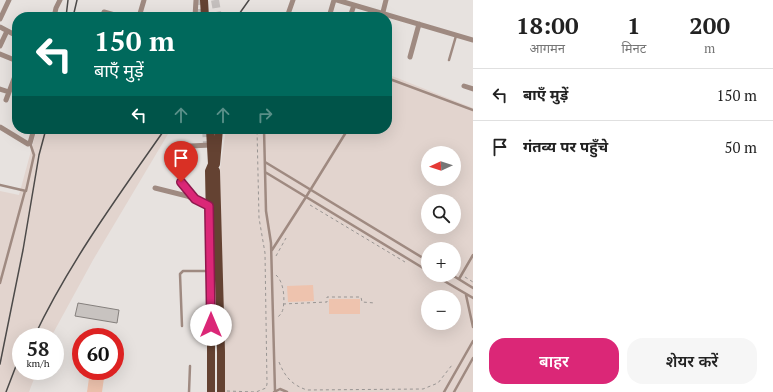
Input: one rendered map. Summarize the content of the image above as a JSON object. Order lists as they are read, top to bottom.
{
  "north": "left",
  "page": {
    "eta": [
      "18:00",
      "आगमन",
      "1",
      "मिनट",
      "200",
      "m"
    ],
    "turn": ["150 m", "बाएँ मुड़ें"],
    "list": [
      {
        "name": "बाएँ मुड़ें",
        "value": "150 m"
      },
      {
        "name": "गंतव्य पर पहुँचे",
        "value": "50 m"
      }
    ],
    "map_buttons": ["+", "−"],
    "speed": "58 km/h",
    "limit": "60",
    "buttons": ["बाहर", "शेयर करें"]
  }
}
